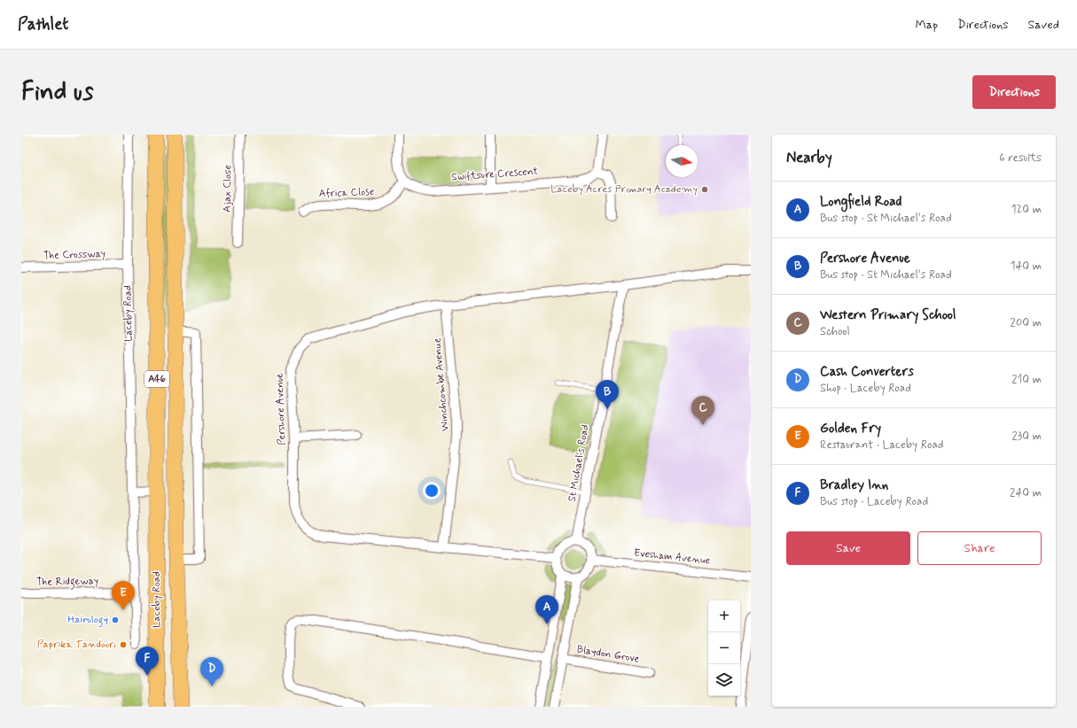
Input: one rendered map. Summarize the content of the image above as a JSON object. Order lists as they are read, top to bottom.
{
  "streets": {
    "highway": ["Laceby Road", "A46"],
    "street": [
      "Swiftsure Crescent",
      "Ajax Close",
      "Africa Close",
      "The Crossway",
      "Winchcombe Avenue",
      "Pershore Avenue",
      "St Michael's Road",
      "Evesham Avenue",
      "The Ridgeway",
      "Blaydon Grove"
    ]
  },
  "crossings": [
    ["Swiftsure Crescent", "Africa Close"],
    ["The Crossway", "Laceby Road"],
    ["Laceby Road", "The Ridgeway"],
    ["Winchcombe Avenue", "Pershore Avenue"],
    ["Pershore Avenue", "St Michael's Road"],
    ["Pershore Avenue", "Evesham Avenue"],
    ["St Michael's Road", "Evesham Avenue"]
  ],
  "places": ["Laceby Acres Primary Academy", "Hairology", "Paprika Tandoori"],
  "north": "right",
  "page": {
    "header": "Pathlet",
    "nav": ["Map", "Directions", "Saved"],
    "buttons": [
      "Directions",
      ["Save", "Share"]
    ],
    "title": "Find us",
    "heading": ["Nearby", "6 results"],
    "list": [
      {
        "mark": "A",
        "name": "Longfield Road",
        "note": "Bus stop · St Michael's Road",
        "value": "120 m"
      },
      {
        "mark": "B",
        "name": "Pershore Avenue",
        "note": "Bus stop · St Michael's Road",
        "value": "140 m"
      },
      {
        "mark": "C",
        "name": "Western Primary School",
        "note": "School",
        "value": "200 m"
      },
      {
        "mark": "D",
        "name": "Cash Converters",
        "note": "Shop · Laceby Road",
        "value": "210 m"
      },
      {
        "mark": "E",
        "name": "Golden Fry",
        "note": "Restaurant · Laceby Road",
        "value": "230 m"
      },
      {
        "mark": "F",
        "name": "Bradley Inn",
        "note": "Bus stop · Laceby Road",
        "value": "240 m"
      }
    ],
    "pins": [
      "B",
      "C",
      "E",
      "A",
      "F",
      "D"
    ],
    "map_buttons": ["+", "−"]
  }
}
